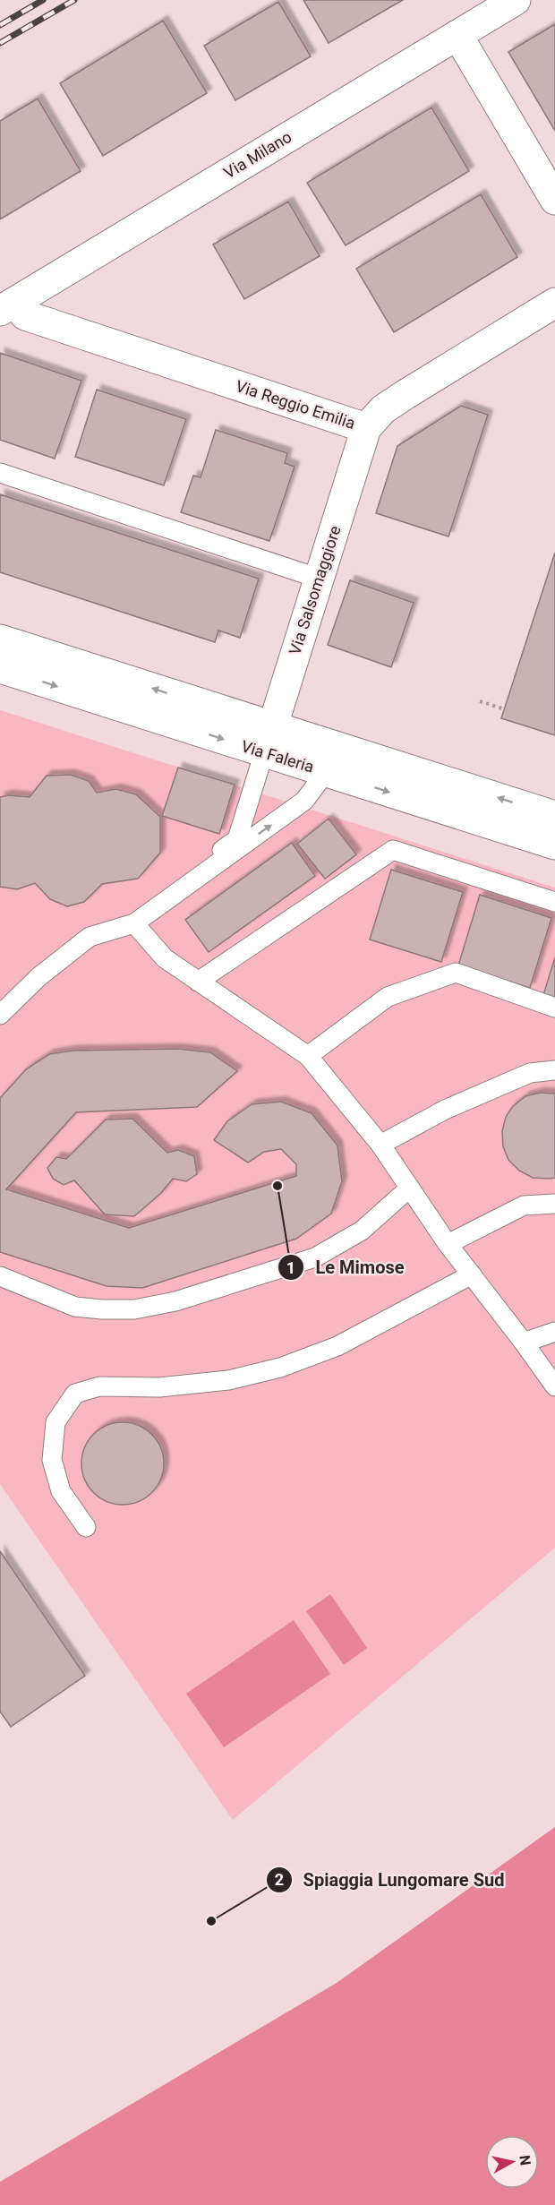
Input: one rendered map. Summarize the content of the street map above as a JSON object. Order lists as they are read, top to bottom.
{
  "streets": {
    "street": [
      "Via Milano",
      "Via Reggio Emilia",
      "Via Salsomaggiore",
      "Via Faleria"
    ]
  },
  "crossings": [
    ["Via Milano", "Via Reggio Emilia"],
    ["Via Reggio Emilia", "Via Salsomaggiore"],
    ["Via Salsomaggiore", "Via Faleria"]
  ],
  "places": ["Le Mimose", "Spiaggia Lungomare Sud"],
  "north": "right"
}
